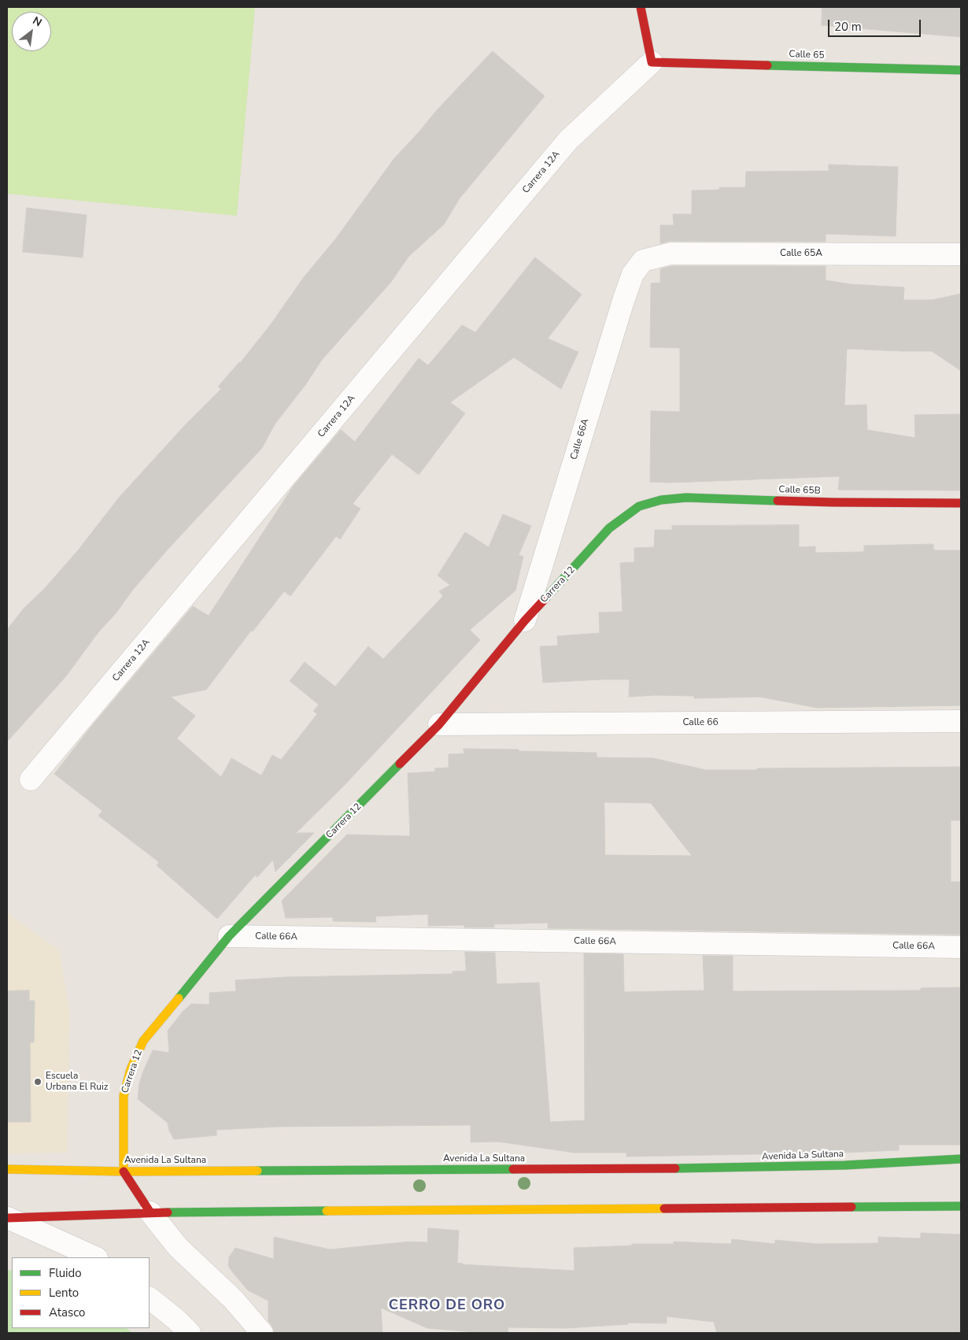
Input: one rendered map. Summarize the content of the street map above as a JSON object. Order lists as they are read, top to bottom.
{
  "streets": {
    "street": [
      "Calle 65",
      "Carrera 12A",
      "Calle 65A",
      "Calle 66A",
      "Calle 65B",
      "Carrera 12",
      "Calle 66",
      "Avenida La Sultana"
    ]
  },
  "crossings": [
    ["Calle 65", "Carrera 12A"],
    ["Calle 65A", "Calle 66A"],
    ["Calle 66A", "Carrera 12"],
    ["Calle 65B", "Carrera 12"],
    ["Carrera 12", "Calle 66"],
    ["Carrera 12", "Avenida La Sultana"]
  ],
  "districts": ["CERRO DE ORO"],
  "places": ["Escuela Urbana El Ruiz"],
  "legend": ["Fluido", "Lento", "Atasco"],
  "scale_bar": "20 m",
  "north": "top right"
}
